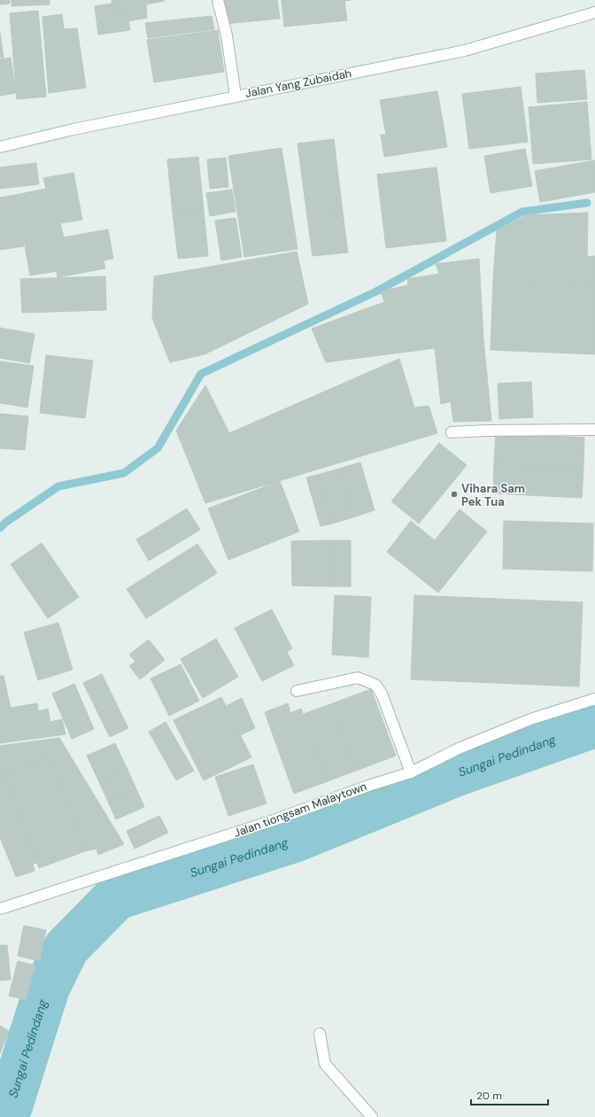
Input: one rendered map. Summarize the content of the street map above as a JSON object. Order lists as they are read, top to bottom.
{
  "streets": {
    "street": ["Jalan Yang Zubaidah", "Jalan tiongsam Malaytown"]
  },
  "water": ["Sungai Pedindang"],
  "places": ["Vihara Sam Pek Tua"],
  "scale_bar": "20 m"
}
